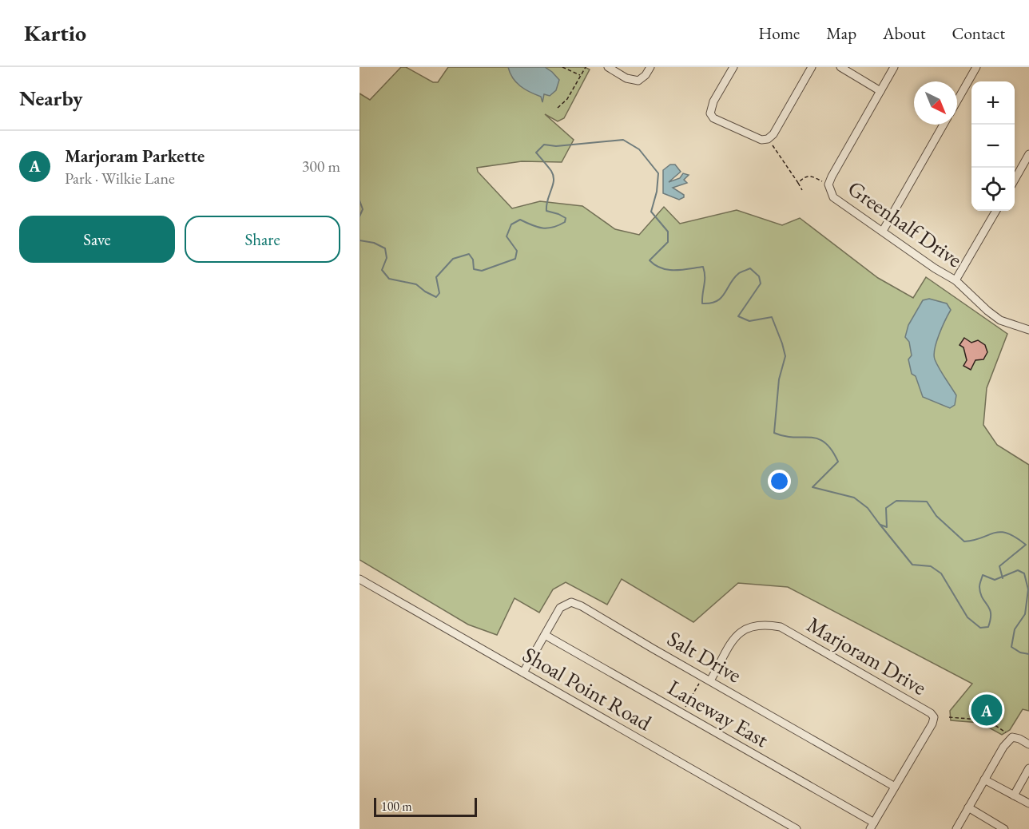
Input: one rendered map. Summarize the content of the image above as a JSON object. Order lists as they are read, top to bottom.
{
  "streets": {
    "street": [
      "Greenhalf Drive",
      "Marjoram Drive",
      "Salt Drive",
      "Shoal Point Road",
      "Laneway East"
    ]
  },
  "crossings": [
    ["Marjoram Drive", "Salt Drive"],
    ["Marjoram Drive", "Laneway East"],
    ["Salt Drive", "Shoal Point Road"],
    ["Salt Drive", "Laneway East"]
  ],
  "scale_bar": "100 m",
  "north": "bottom right",
  "page": {
    "header": "Kartio",
    "nav": [
      "Home",
      "Map",
      "About",
      "Contact"
    ],
    "heading": "Nearby",
    "map_buttons": ["+", "−"],
    "list": [
      {
        "mark": "A",
        "name": "Marjoram Parkette",
        "note": "Park · Wilkie Lane",
        "value": "300 m"
      }
    ],
    "buttons": ["Save", "Share"],
    "pins": "A",
    "scale": "100 m"
  }
}
